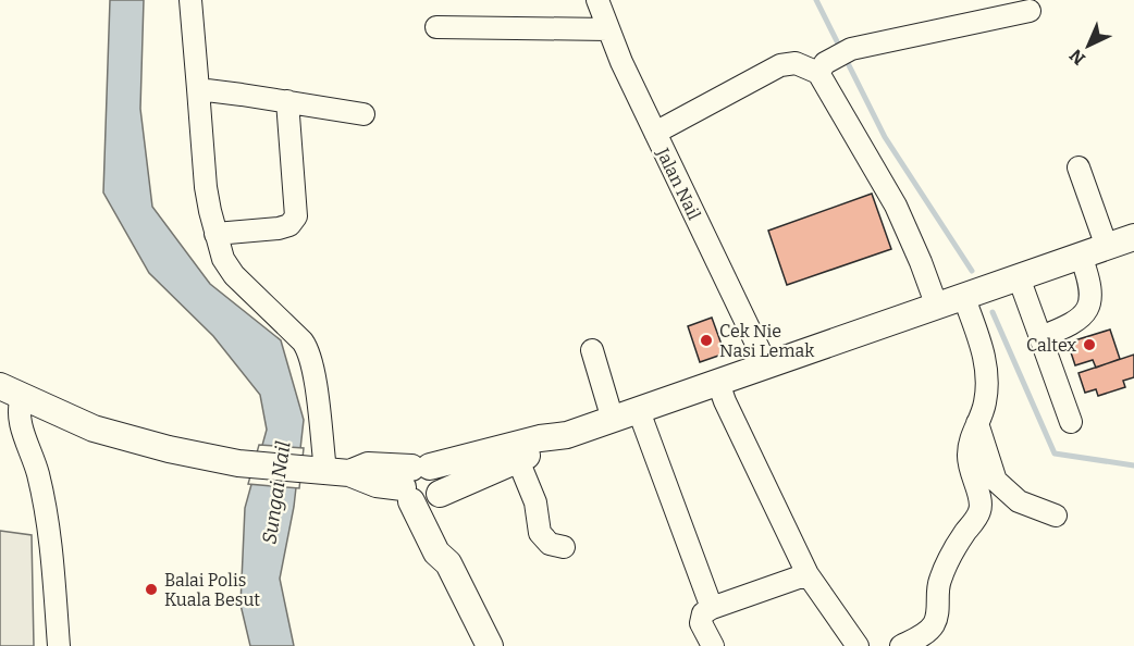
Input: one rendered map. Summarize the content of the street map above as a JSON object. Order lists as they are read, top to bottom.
{
  "streets": {
    "street": ["Jalan Nail"]
  },
  "water": ["Sungai Nail"],
  "places": ["Cek Nie Nasi Lemak", "Caltex", "Balai Polis Kuala Besut"],
  "north": "bottom left"
}
